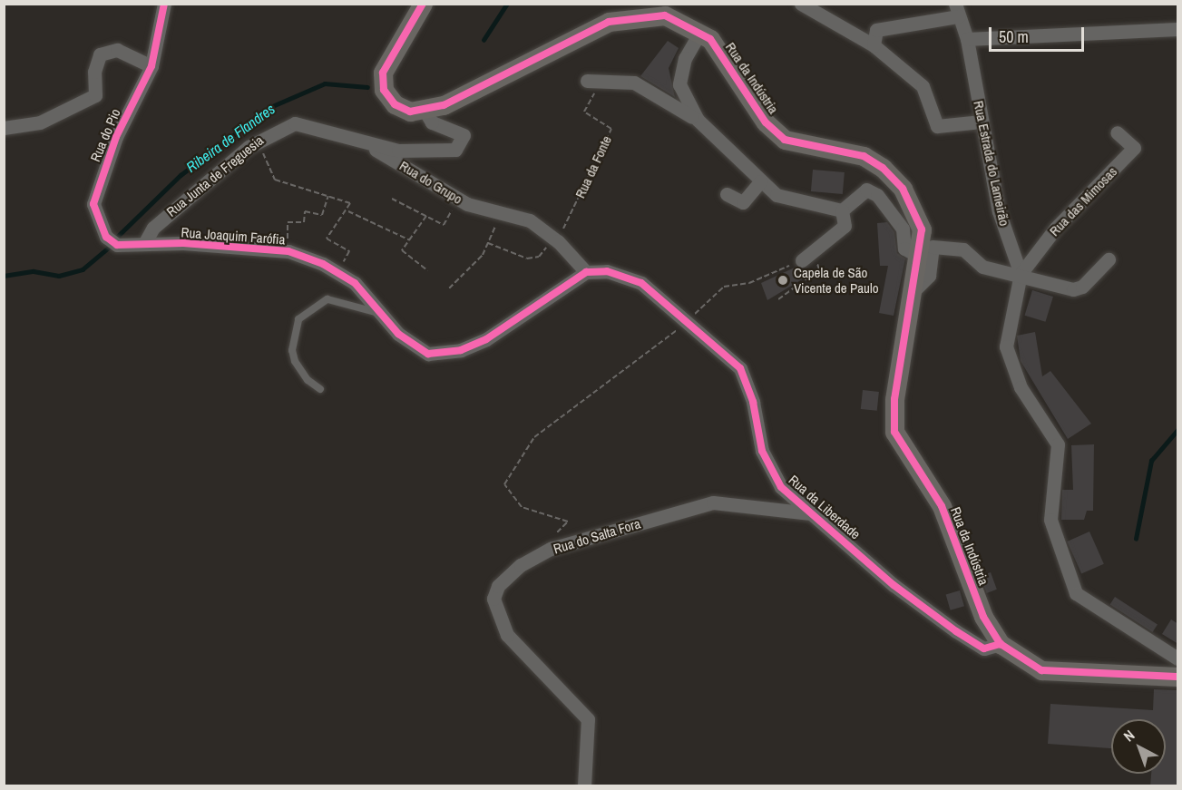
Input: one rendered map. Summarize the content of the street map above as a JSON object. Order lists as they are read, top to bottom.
{
  "streets": {
    "street": [
      "Rua da Indústria",
      "Rua do Pio",
      "Rua Estrada do Lameirão",
      "Rua Junta de Freguesia",
      "Rua do Grupo",
      "Rua das Mimosas",
      "Rua Joaquim Farófia",
      "Rua da Liberdade",
      "Rua do Salta Fora"
    ],
    "path": ["Rua da Fonte"]
  },
  "crossings": [
    ["Rua da Indústria", "Rua Junta de Freguesia"],
    ["Rua da Indústria", "Rua da Liberdade"],
    ["Rua do Pio", "Rua Junta de Freguesia"],
    ["Rua do Pio", "Rua Joaquim Farófia"],
    ["Rua Estrada do Lameirão", "Rua das Mimosas"],
    ["Rua da Fonte", "Rua do Grupo"],
    ["Rua Junta de Freguesia", "Rua do Grupo"],
    ["Rua Junta de Freguesia", "Rua Joaquim Farófia"],
    ["Rua do Grupo", "Rua Joaquim Farófia"],
    ["Rua do Grupo", "Rua da Liberdade"],
    ["Rua Joaquim Farófia", "Rua da Liberdade"],
    ["Rua da Liberdade", "Rua do Salta Fora"]
  ],
  "water": ["Ribeira de Flandres"],
  "places": ["Capela de São Vicente de Paulo"],
  "scale_bar": "50 m",
  "north": "top left"
}
